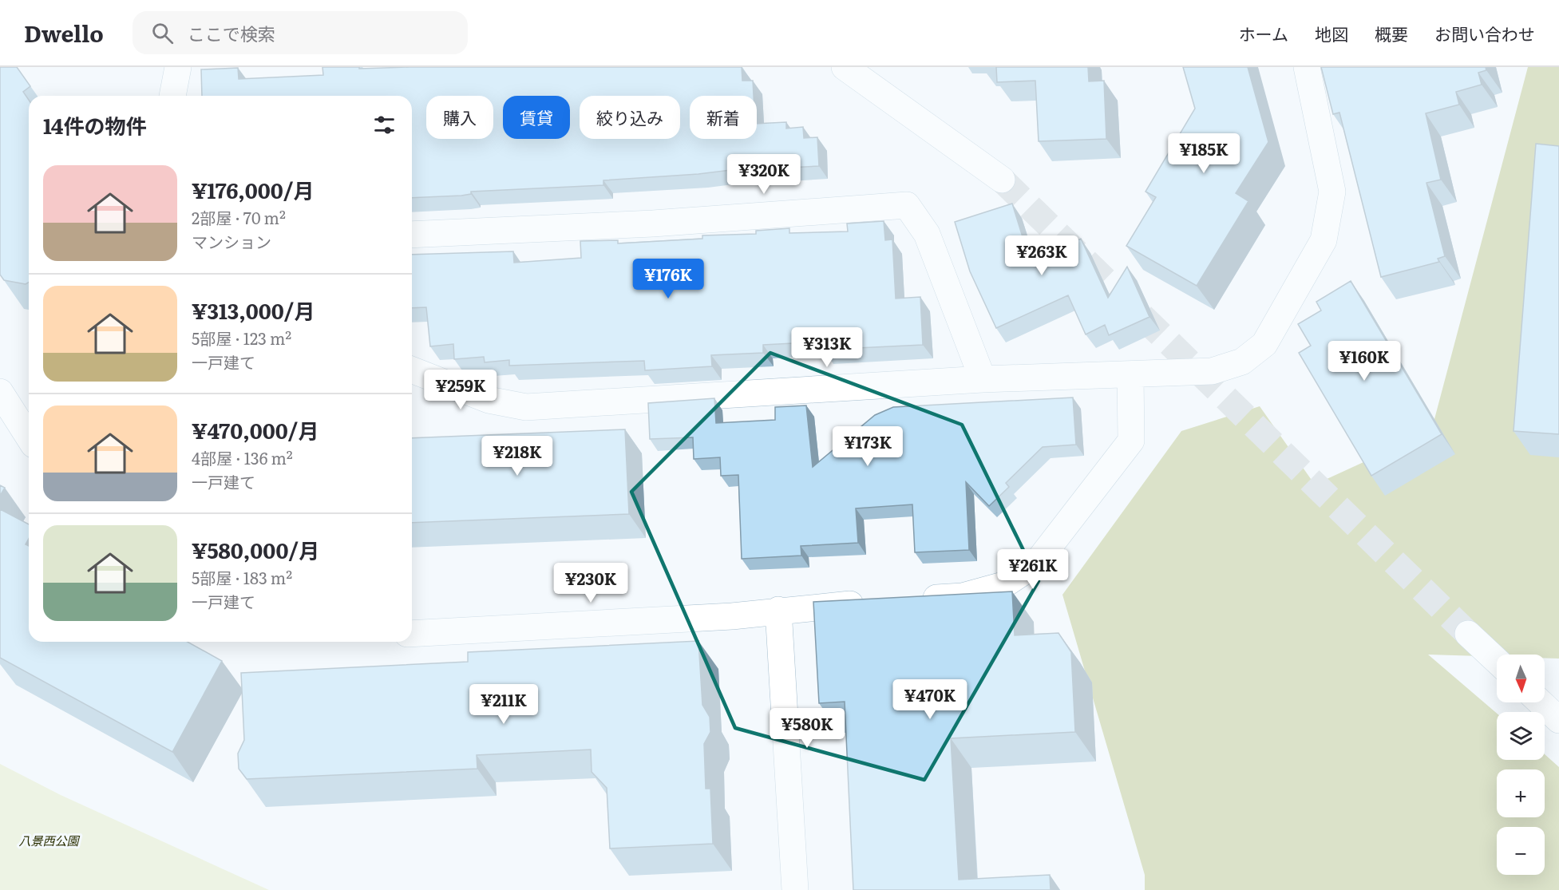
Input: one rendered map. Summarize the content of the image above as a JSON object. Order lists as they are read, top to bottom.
{
  "parks": ["八景西公園"],
  "north": "bottom",
  "page": {
    "header": "Dwello",
    "search": "ここで検索",
    "nav": [
      "ホーム",
      "地図",
      "概要",
      "お問い合わせ"
    ],
    "chip": [
      "購入",
      "賃貸",
      "絞り込み",
      "新着"
    ],
    "heading": "14件の物件",
    "price": [
      "¥185K",
      "¥320K",
      "¥263K",
      "¥176K",
      "¥313K",
      "¥160K",
      "¥259K",
      "¥173K",
      "¥218K",
      "¥261K",
      "¥230K",
      "¥470K",
      "¥211K",
      "¥580K"
    ],
    "list": [
      {
        "name": "¥176,000/月",
        "note": "2部屋 · 70 m² · マンション"
      },
      {
        "name": "¥313,000/月",
        "note": "5部屋 · 123 m² · 一戸建て"
      },
      {
        "name": "¥470,000/月",
        "note": "4部屋 · 136 m² · 一戸建て"
      },
      {
        "name": "¥580,000/月",
        "note": "5部屋 · 183 m² · 一戸建て"
      }
    ],
    "map_buttons": ["+", "−"]
  }
}
